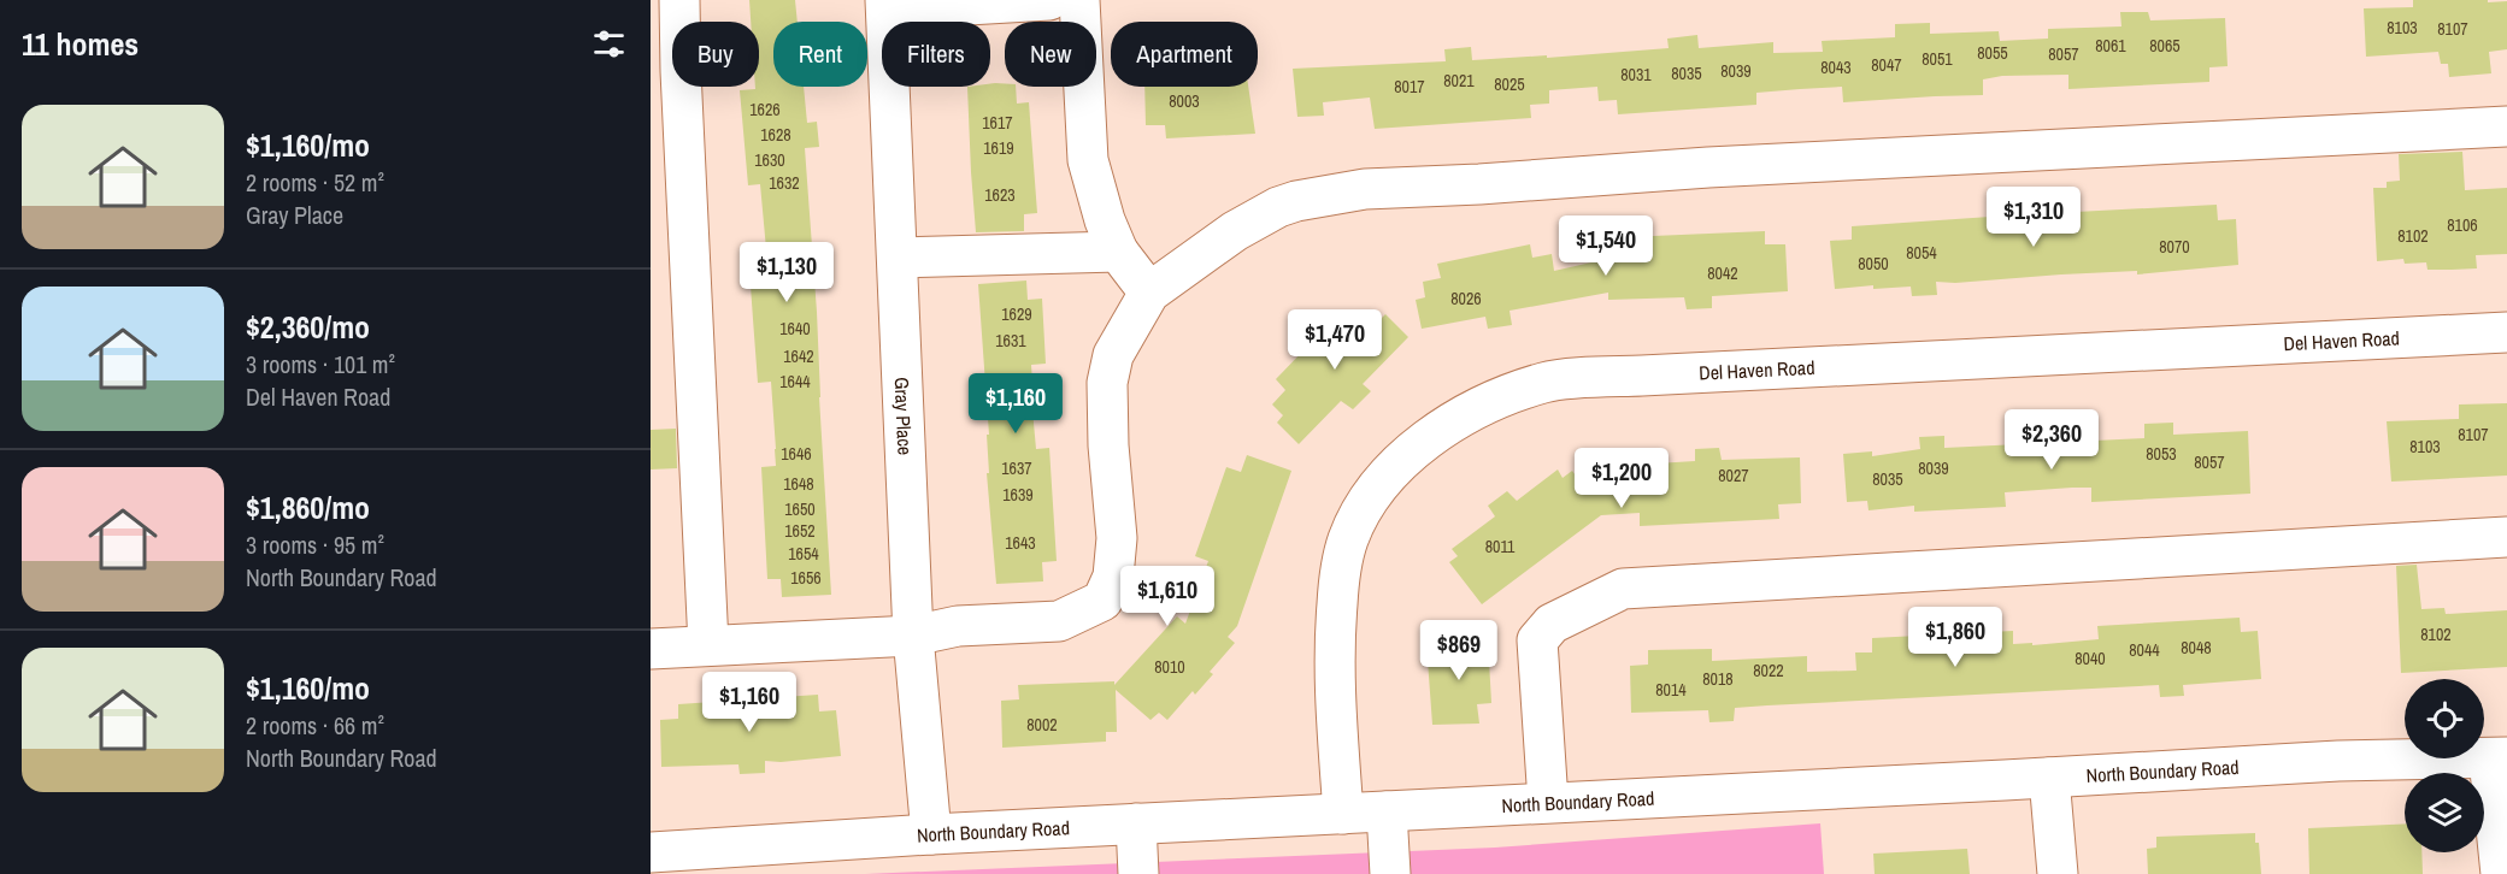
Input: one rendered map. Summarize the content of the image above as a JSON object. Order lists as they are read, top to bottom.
{
  "streets": {
    "street": ["Del Haven Road", "Gray Place", "North Boundary Road"]
  },
  "crossings": [
    ["Del Haven Road", "North Boundary Road"],
    ["Gray Place", "North Boundary Road"]
  ],
  "house_numbers": [
    "8103",
    "8107",
    "8061",
    "8065",
    "8055",
    "8057",
    "8051",
    "8047",
    "8043",
    "8039",
    "8035",
    "8031",
    "8021",
    "8025",
    "8017",
    "8003",
    "1626",
    "1617",
    "1628",
    "1619",
    "1630",
    "1632",
    "1623",
    "8106",
    "8102",
    "8070",
    "8054",
    "8050",
    "8042",
    "8026",
    "1629",
    "1640",
    "1631",
    "1642",
    "1644",
    "8107",
    "8103",
    "1646",
    "8053",
    "8057",
    "1637",
    "8039",
    "8027",
    "8035",
    "1648",
    "1639",
    "1650",
    "1652",
    "1643",
    "8011",
    "1654",
    "1656",
    "8102",
    "8048",
    "8044",
    "8040",
    "8010",
    "8022",
    "8018",
    "8014",
    "8002"
  ],
  "page": {
    "heading": "11 homes",
    "chip": [
      "Buy",
      "Rent",
      "Filters",
      "New",
      "Apartment"
    ],
    "list": [
      {
        "name": "$1,160/mo",
        "note": "2 rooms · 52 m² · Gray Place"
      },
      {
        "name": "$2,360/mo",
        "note": "3 rooms · 101 m² · Del Haven Road"
      },
      {
        "name": "$1,860/mo",
        "note": "3 rooms · 95 m² · North Boundary Road"
      },
      {
        "name": "$1,160/mo",
        "note": "2 rooms · 66 m² · North Boundary Road"
      }
    ],
    "price": [
      "$1,310",
      "$1,540",
      "$1,130",
      "$1,470",
      "$1,160",
      "$2,360",
      "$1,200",
      "$1,610",
      "$1,860",
      "$869",
      "$1,160"
    ]
  }
}
